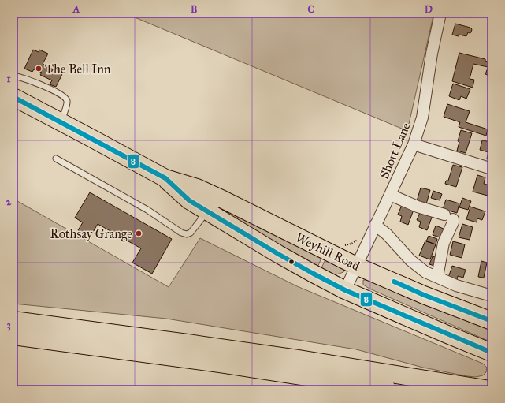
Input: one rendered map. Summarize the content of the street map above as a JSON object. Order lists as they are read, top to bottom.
{
  "streets": {
    "main road": ["Weyhill Road"],
    "street": ["Short Lane"]
  },
  "crossings": [
    ["Short Lane", "Weyhill Road"]
  ],
  "places": ["The Bell Inn", "Rothsay Grange"],
  "lines": ["transit line 8"],
  "grid": {
    "columns": [
      "A",
      "B",
      "C",
      "D"
    ],
    "rows": ["1", "2", "3"]
  }
}
